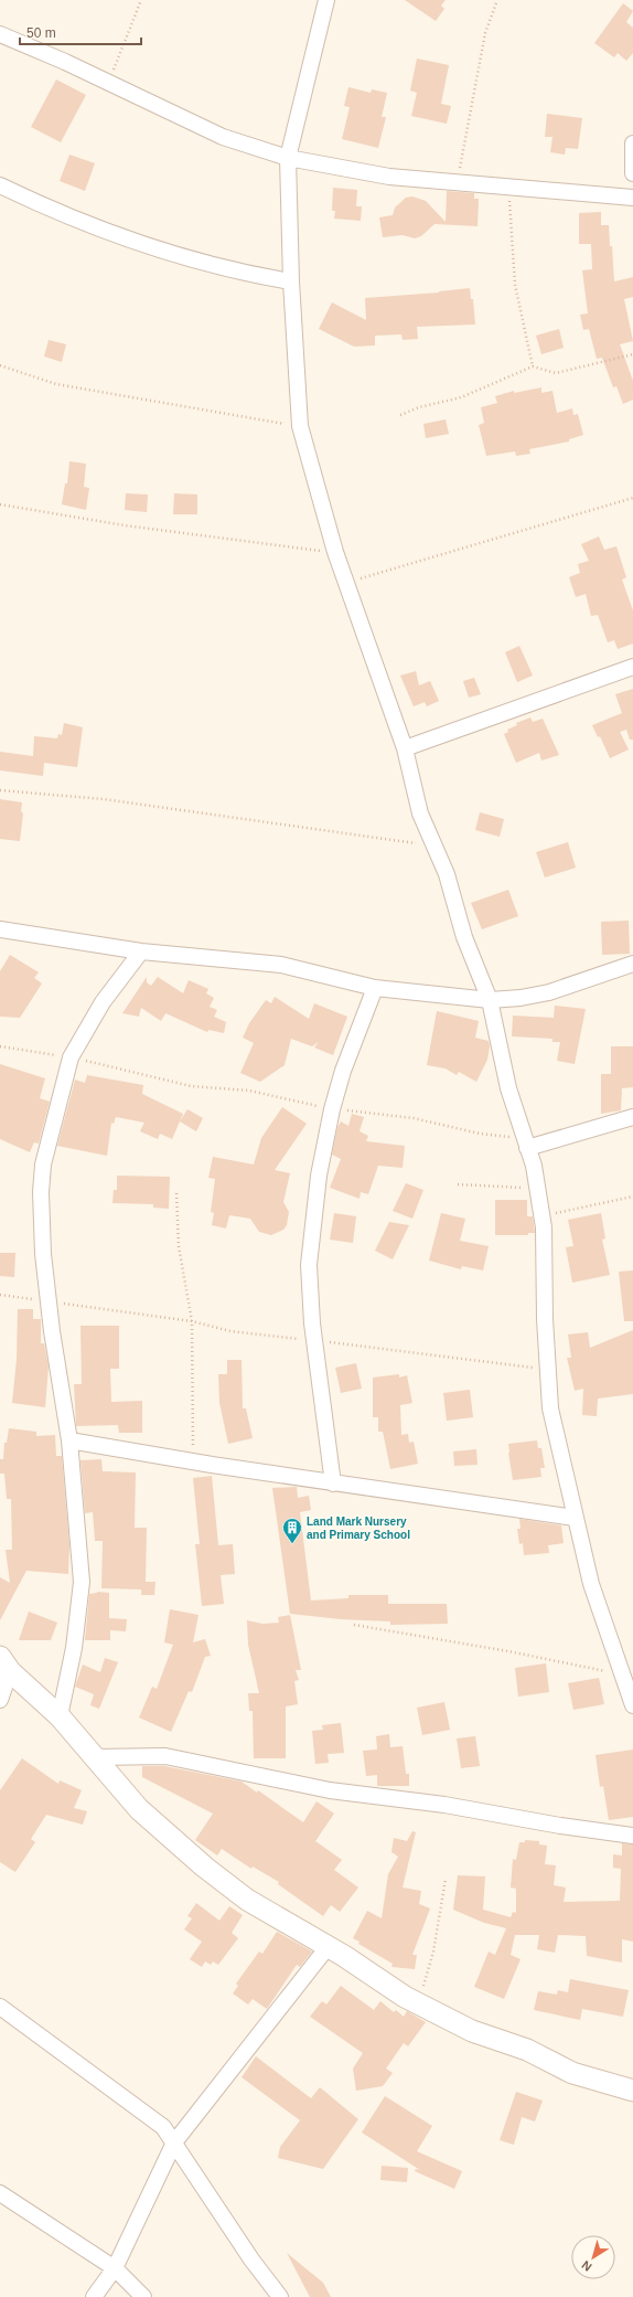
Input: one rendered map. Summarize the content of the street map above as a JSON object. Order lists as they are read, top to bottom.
{
  "places": {
    "building": ["Land Mark Nursery and Primary School"]
  },
  "scale_bar": "50 m",
  "north": "bottom left"
}
